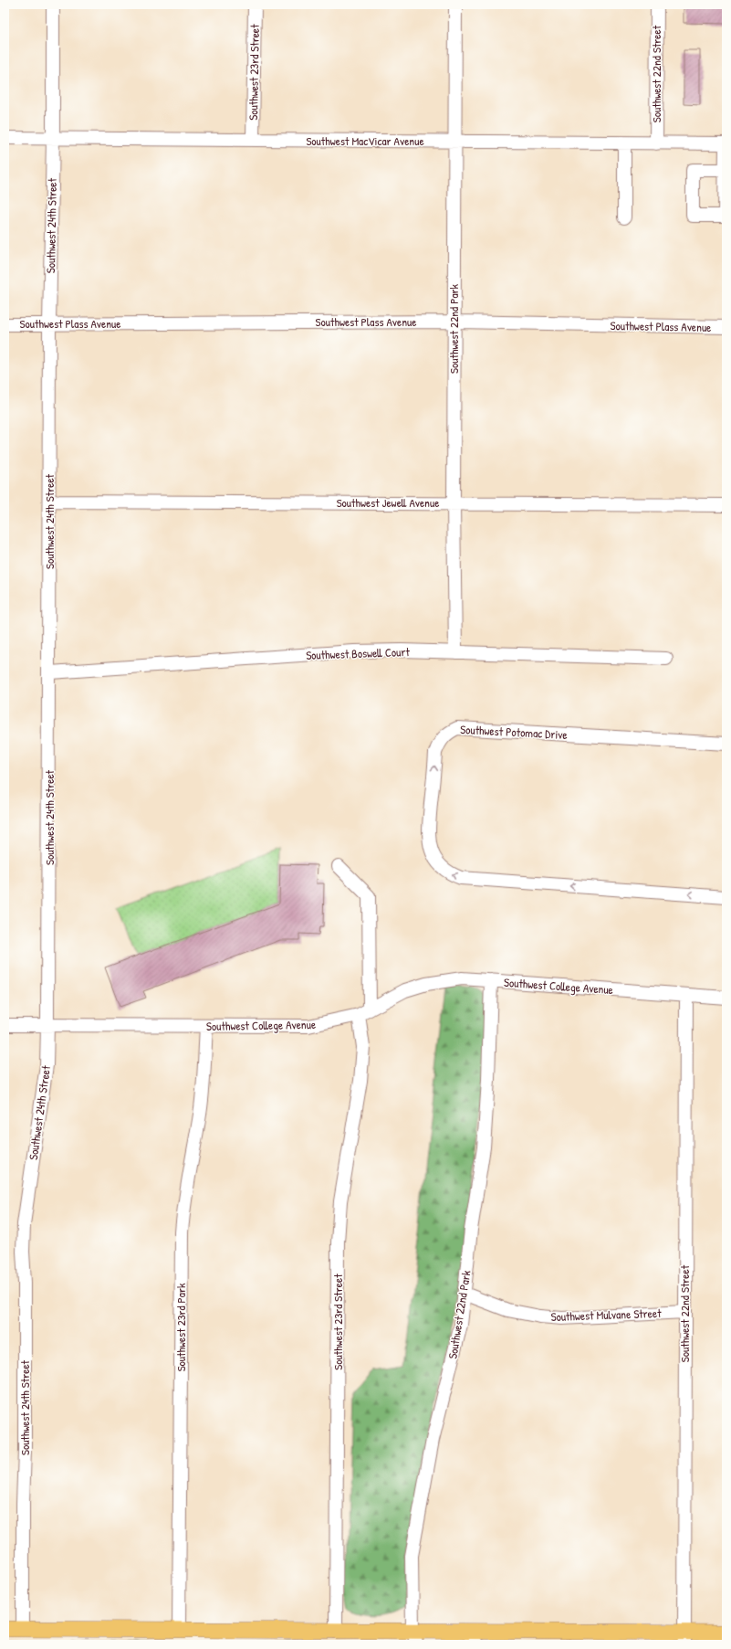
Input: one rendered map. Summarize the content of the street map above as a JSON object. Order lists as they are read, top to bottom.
{
  "streets": {
    "street": [
      "Southwest 23rd Street",
      "Southwest 22nd Street",
      "Southwest MacVicar Avenue",
      "Southwest 24th Street",
      "Southwest Plass Avenue",
      "Southwest 22nd Park",
      "Southwest Jewell Avenue",
      "Southwest Boswell Court",
      "Southwest Potomac Drive",
      "Southwest College Avenue",
      "Southwest Mulvane Street",
      "Southwest 23rd Park"
    ]
  },
  "crossings": [
    ["Southwest 23rd Street", "Southwest MacVicar Avenue"],
    ["Southwest 23rd Street", "Southwest College Avenue"],
    ["Southwest 22nd Street", "Southwest MacVicar Avenue"],
    ["Southwest 22nd Street", "Southwest College Avenue"],
    ["Southwest 22nd Street", "Southwest Mulvane Street"],
    ["Southwest MacVicar Avenue", "Southwest 24th Street"],
    ["Southwest MacVicar Avenue", "Southwest 22nd Park"],
    ["Southwest 24th Street", "Southwest Plass Avenue"],
    ["Southwest 24th Street", "Southwest Jewell Avenue"],
    ["Southwest 24th Street", "Southwest Boswell Court"],
    ["Southwest 24th Street", "Southwest College Avenue"],
    ["Southwest Plass Avenue", "Southwest 22nd Park"],
    ["Southwest 22nd Park", "Southwest Jewell Avenue"],
    ["Southwest 22nd Park", "Southwest Boswell Court"],
    ["Southwest 22nd Park", "Southwest College Avenue"],
    ["Southwest 22nd Park", "Southwest Mulvane Street"],
    ["Southwest College Avenue", "Southwest 23rd Park"]
  ]
}
